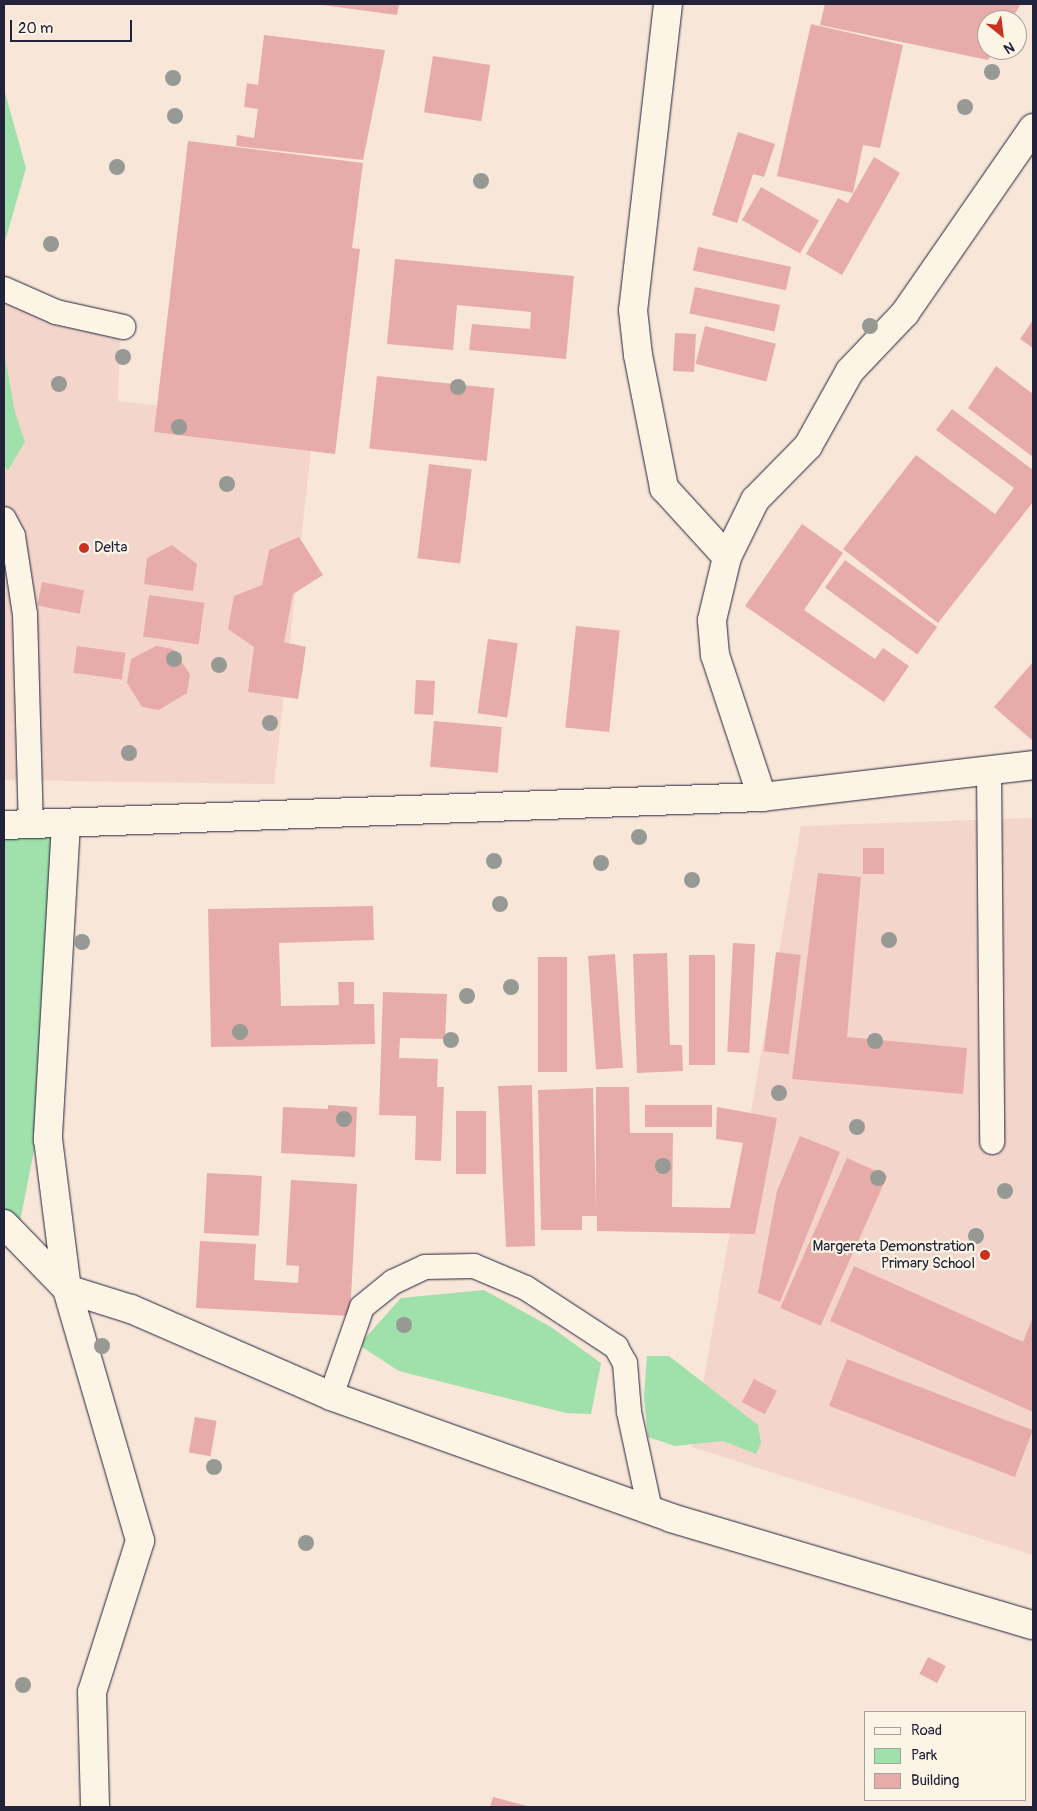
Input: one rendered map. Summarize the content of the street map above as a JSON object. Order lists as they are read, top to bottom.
{
  "places": ["Delta", "Margereta Demonstration Primary School"],
  "legend": ["Road", "Park", "Building"],
  "scale_bar": "20 m",
  "north": "bottom right"
}
